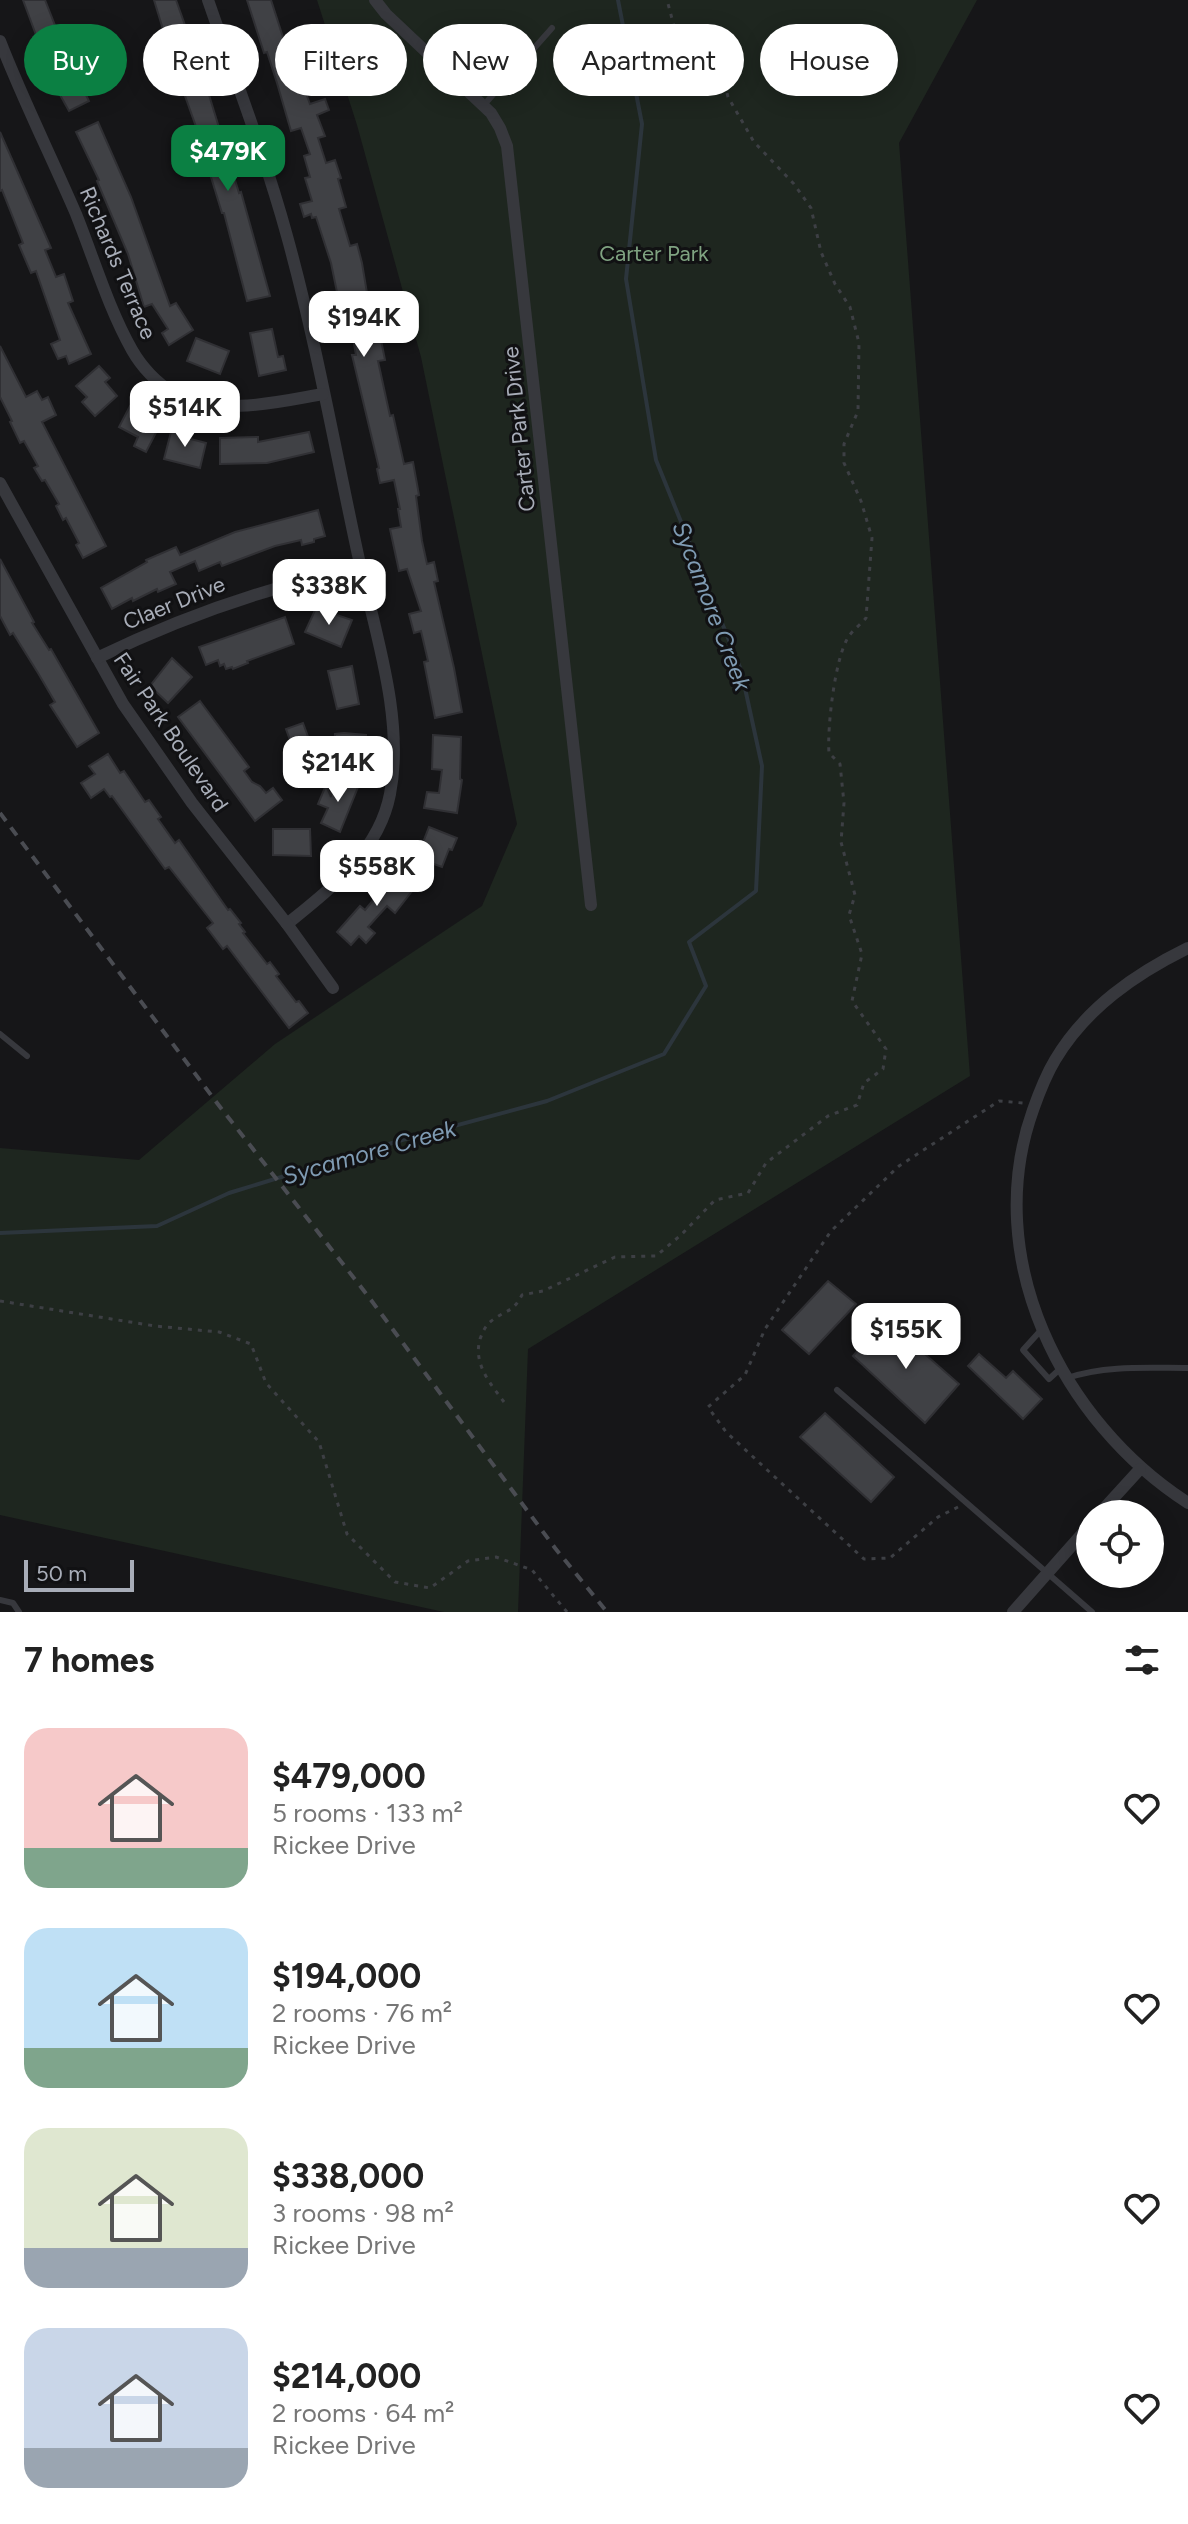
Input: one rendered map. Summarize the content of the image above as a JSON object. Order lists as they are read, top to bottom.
{
  "streets": {
    "street": [
      "Richards Terrace",
      "Carter Park Drive",
      "Claer Drive",
      "Fair Park Boulevard"
    ]
  },
  "crossings": [
    ["Claer Drive", "Fair Park Boulevard"]
  ],
  "water": ["Sycamore Creek"],
  "parks": ["Carter Park"],
  "scale_bar": "50 m",
  "page": {
    "chip": [
      "Buy",
      "Rent",
      "Filters",
      "New",
      "Apartment",
      "House"
    ],
    "price": [
      "$479K",
      "$194K",
      "$514K",
      "$338K",
      "$214K",
      "$558K",
      "$155K"
    ],
    "scale": "50 m",
    "heading": "7 homes",
    "list": [
      {
        "name": "$479,000",
        "note": "5 rooms · 133 m² · Rickee Drive"
      },
      {
        "name": "$194,000",
        "note": "2 rooms · 76 m² · Rickee Drive"
      },
      {
        "name": "$338,000",
        "note": "3 rooms · 98 m² · Rickee Drive"
      },
      {
        "name": "$214,000",
        "note": "2 rooms · 64 m² · Rickee Drive"
      }
    ]
  }
}
